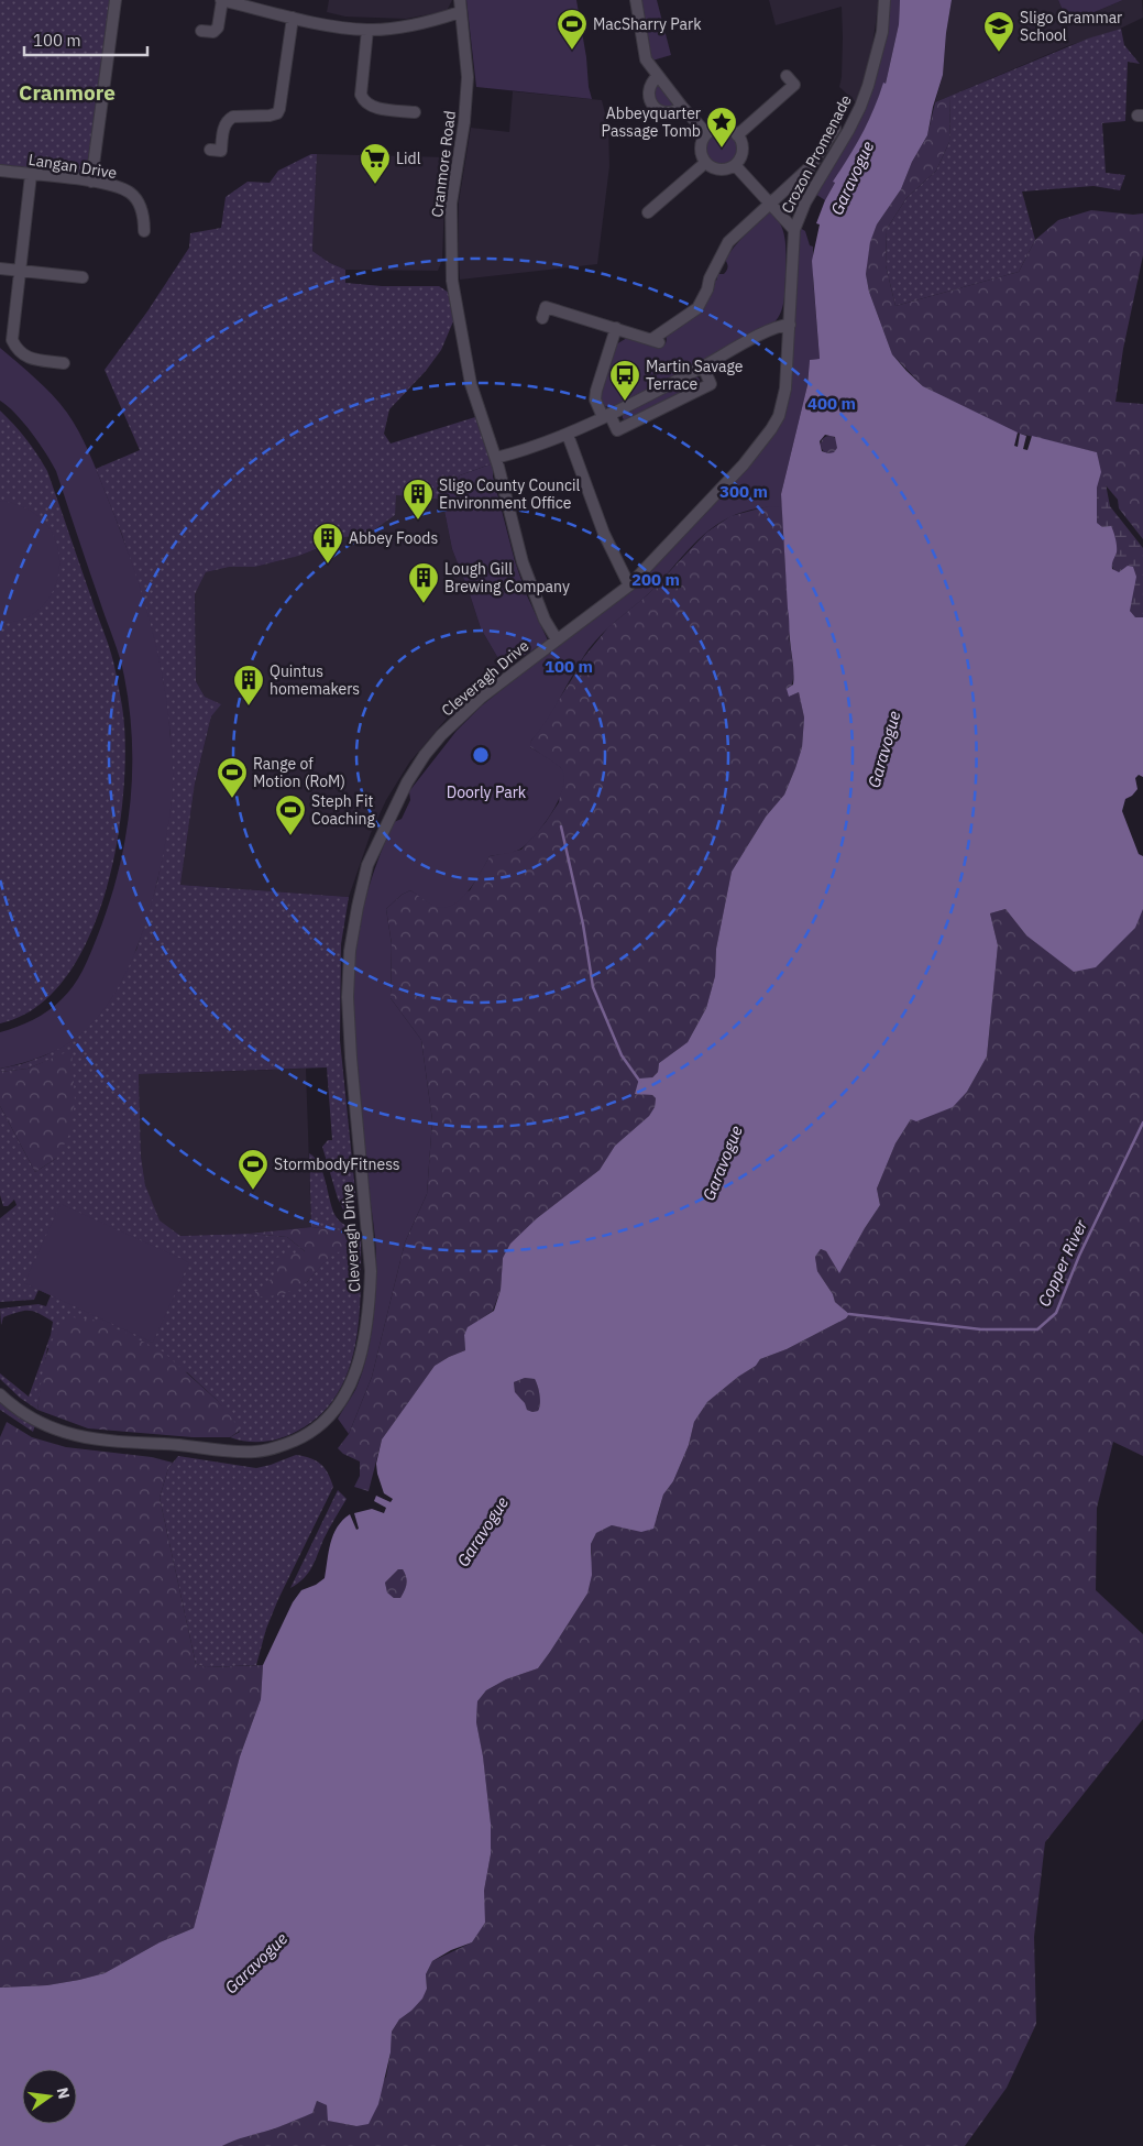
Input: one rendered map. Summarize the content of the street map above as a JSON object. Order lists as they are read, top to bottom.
{
  "streets": {
    "street": [
      "Crozon Promenade",
      "Cranmore Road",
      "Langan Drive",
      "Cleveragh Drive"
    ]
  },
  "districts": ["Cranmore"],
  "water": ["Garavogue", "Copper River"],
  "parks": ["Doorly Park"],
  "places": {
    "sports": [
      "MacSharry Park",
      "Range of Motion (RoM)",
      "Steph Fit Coaching",
      "StormbodyFitness"
    ],
    "school or university": ["Sligo Grammar School"],
    "place": ["Abbeyquarter Passage Tomb"],
    "supermarket": ["Lidl"],
    "bus stop": ["Martin Savage Terrace"],
    "building": [
      "Sligo County Council Environment Office",
      "Abbey Foods",
      "Lough Gill Brewing Company",
      "Quintus homemakers"
    ]
  },
  "scale_bar": "100 m",
  "north": "right",
  "rings": [
    "400 m",
    "300 m",
    "200 m",
    "100 m"
  ]
}
